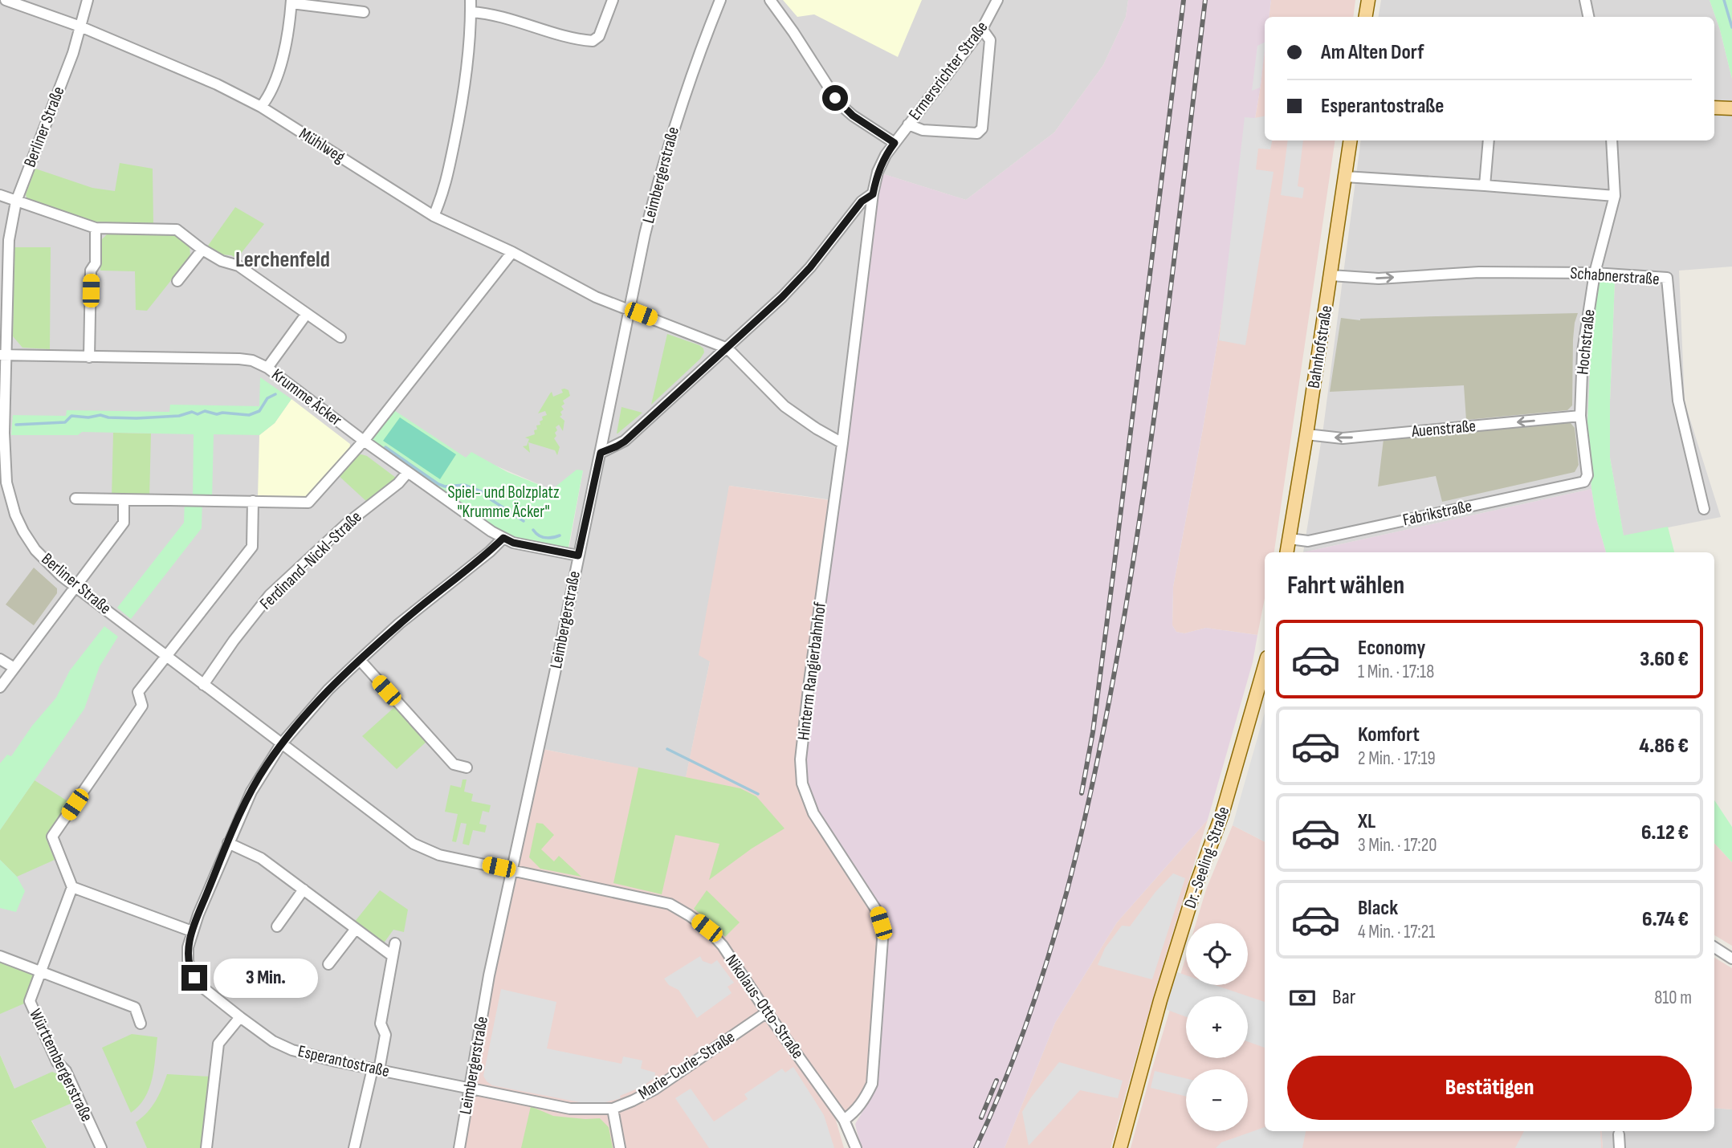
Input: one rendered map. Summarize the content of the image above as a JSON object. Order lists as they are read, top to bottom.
{
  "streets": {
    "main road": ["Bahnhofstraße", "Dr.-Seeling-Straße"],
    "street": [
      "Ermersrichter Straße",
      "Berliner Straße",
      "Mühlweg",
      "Leimbergerstraße",
      "Schabnerstraße",
      "Hochstraße",
      "Krumme Äcker",
      "Auenstraße",
      "Fabrikstraße",
      "Ferdinand-Nickl-Straße",
      "Hinterm Rangierbahnhof",
      "Nikolaus-Otto-Straße",
      "Esperantostraße",
      "Württembergerstraße",
      "Marie-Curie-Straße"
    ]
  },
  "crossings": [
    ["Ermersrichter Straße", "Hinterm Rangierbahnhof"],
    ["Berliner Straße", "Mühlweg"],
    ["Berliner Straße", "Leimbergerstraße"],
    ["Berliner Straße", "Krumme Äcker"],
    ["Berliner Straße", "Ferdinand-Nickl-Straße"],
    ["Berliner Straße", "Nikolaus-Otto-Straße"],
    ["Berliner Straße", "Esperantostraße"],
    ["Mühlweg", "Leimbergerstraße"],
    ["Leimbergerstraße", "Krumme Äcker"],
    ["Leimbergerstraße", "Nikolaus-Otto-Straße"],
    ["Leimbergerstraße", "Esperantostraße"],
    ["Leimbergerstraße", "Marie-Curie-Straße"],
    ["Schabnerstraße", "Hochstraße"],
    ["Schabnerstraße", "Bahnhofstraße"],
    ["Hochstraße", "Auenstraße"],
    ["Hochstraße", "Fabrikstraße"],
    ["Bahnhofstraße", "Auenstraße"],
    ["Bahnhofstraße", "Fabrikstraße"],
    ["Krumme Äcker", "Ferdinand-Nickl-Straße"],
    ["Krumme Äcker", "Esperantostraße"],
    ["Hinterm Rangierbahnhof", "Nikolaus-Otto-Straße"],
    ["Nikolaus-Otto-Straße", "Marie-Curie-Straße"],
    ["Esperantostraße", "Marie-Curie-Straße"]
  ],
  "one_way": ["Auenstraße"],
  "districts": ["Lerchenfeld"],
  "parks": ["Spiel- und Bolzplatz \"Krumme Äcker\""],
  "page": {
    "banner": ["Am Alten Dorf", "Esperantostraße"],
    "heading": "Fahrt wählen",
    "list": [
      {
        "name": "Economy",
        "note": "1 Min. · 17:18",
        "value": "3.60 €"
      },
      {
        "name": "Komfort",
        "note": "2 Min. · 17:19",
        "value": "4.86 €"
      },
      {
        "name": "XL",
        "note": "3 Min. · 17:20",
        "value": "6.12 €"
      },
      {
        "name": "Black",
        "note": "4 Min. · 17:21",
        "value": "6.74 €"
      }
    ],
    "map_buttons": ["+", "−"],
    "bubble": "3 Min.",
    "pay": ["Bar", "810 m"],
    "buttons": "Bestätigen"
  }
}
